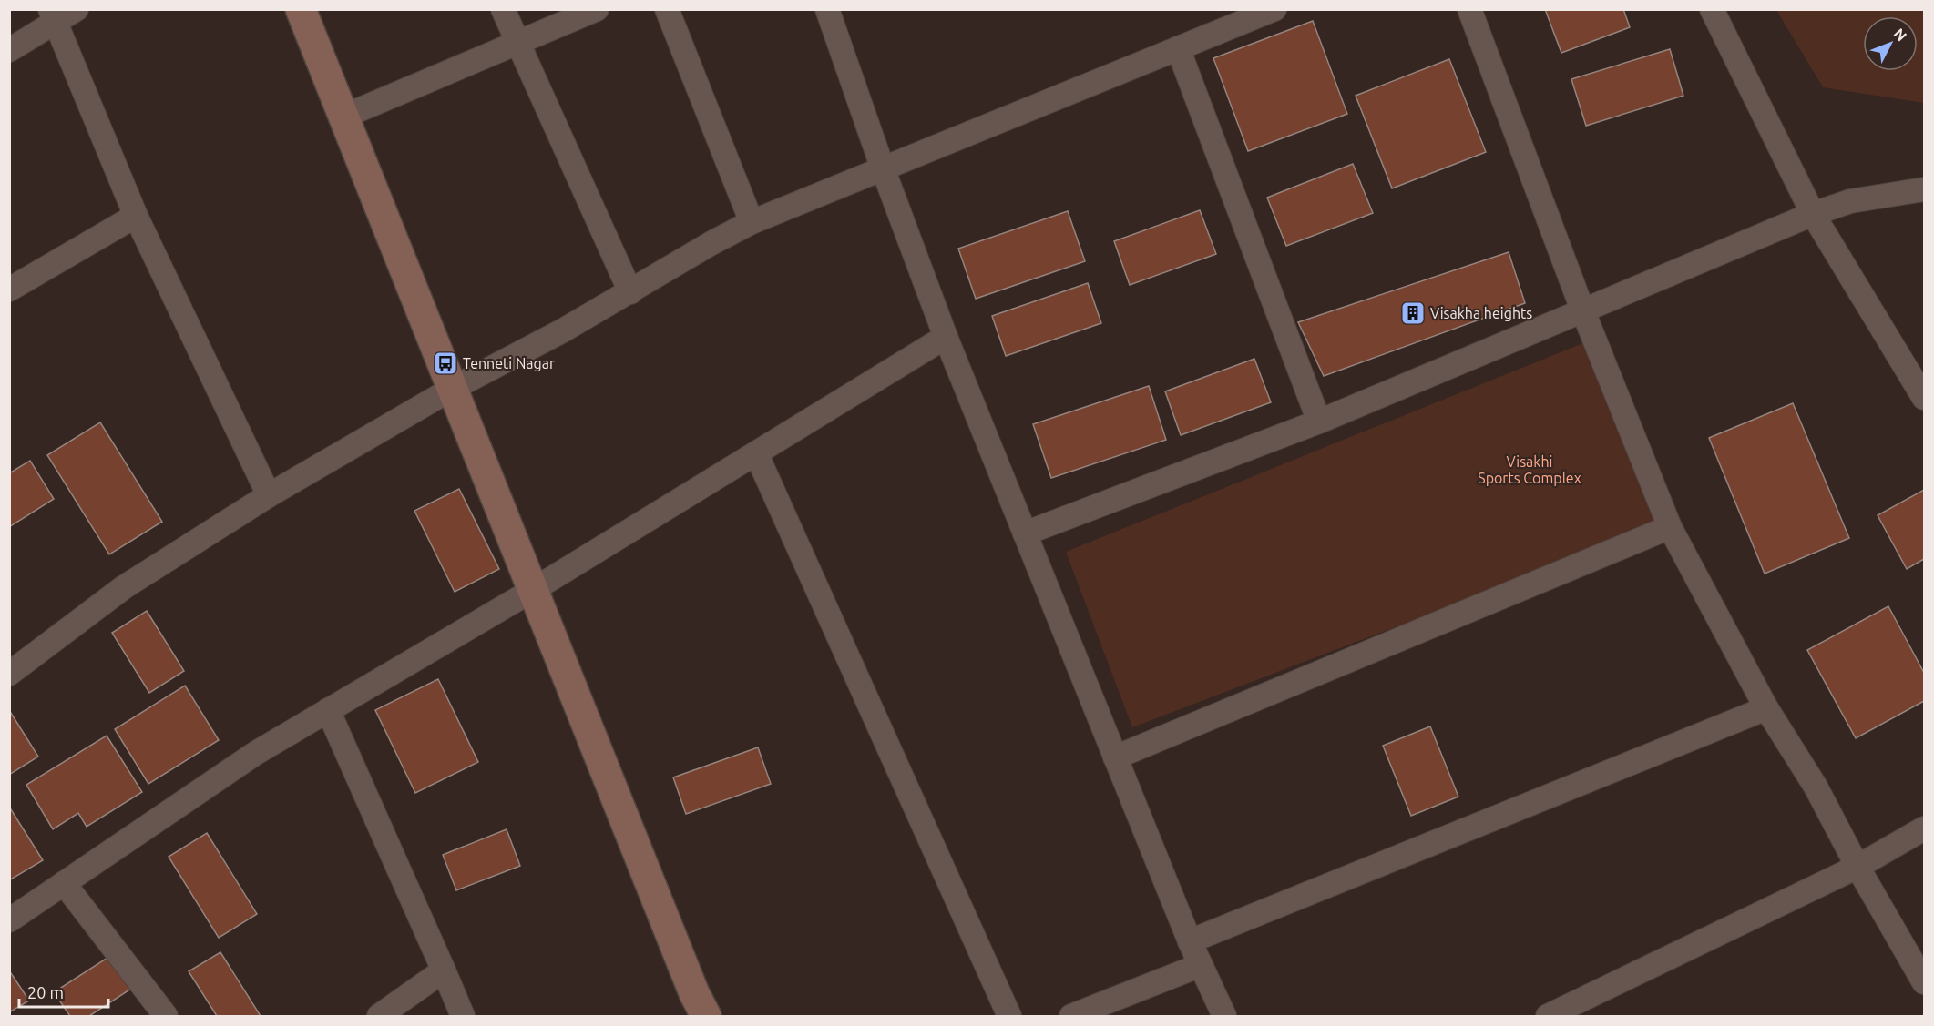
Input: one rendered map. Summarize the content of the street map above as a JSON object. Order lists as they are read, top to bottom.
{
  "parks": ["Visakhi Sports Complex"],
  "places": {
    "building": ["Visakha heights"],
    "bus stop": ["Tenneti Nagar"]
  },
  "scale_bar": "20 m",
  "north": "top right"
}
